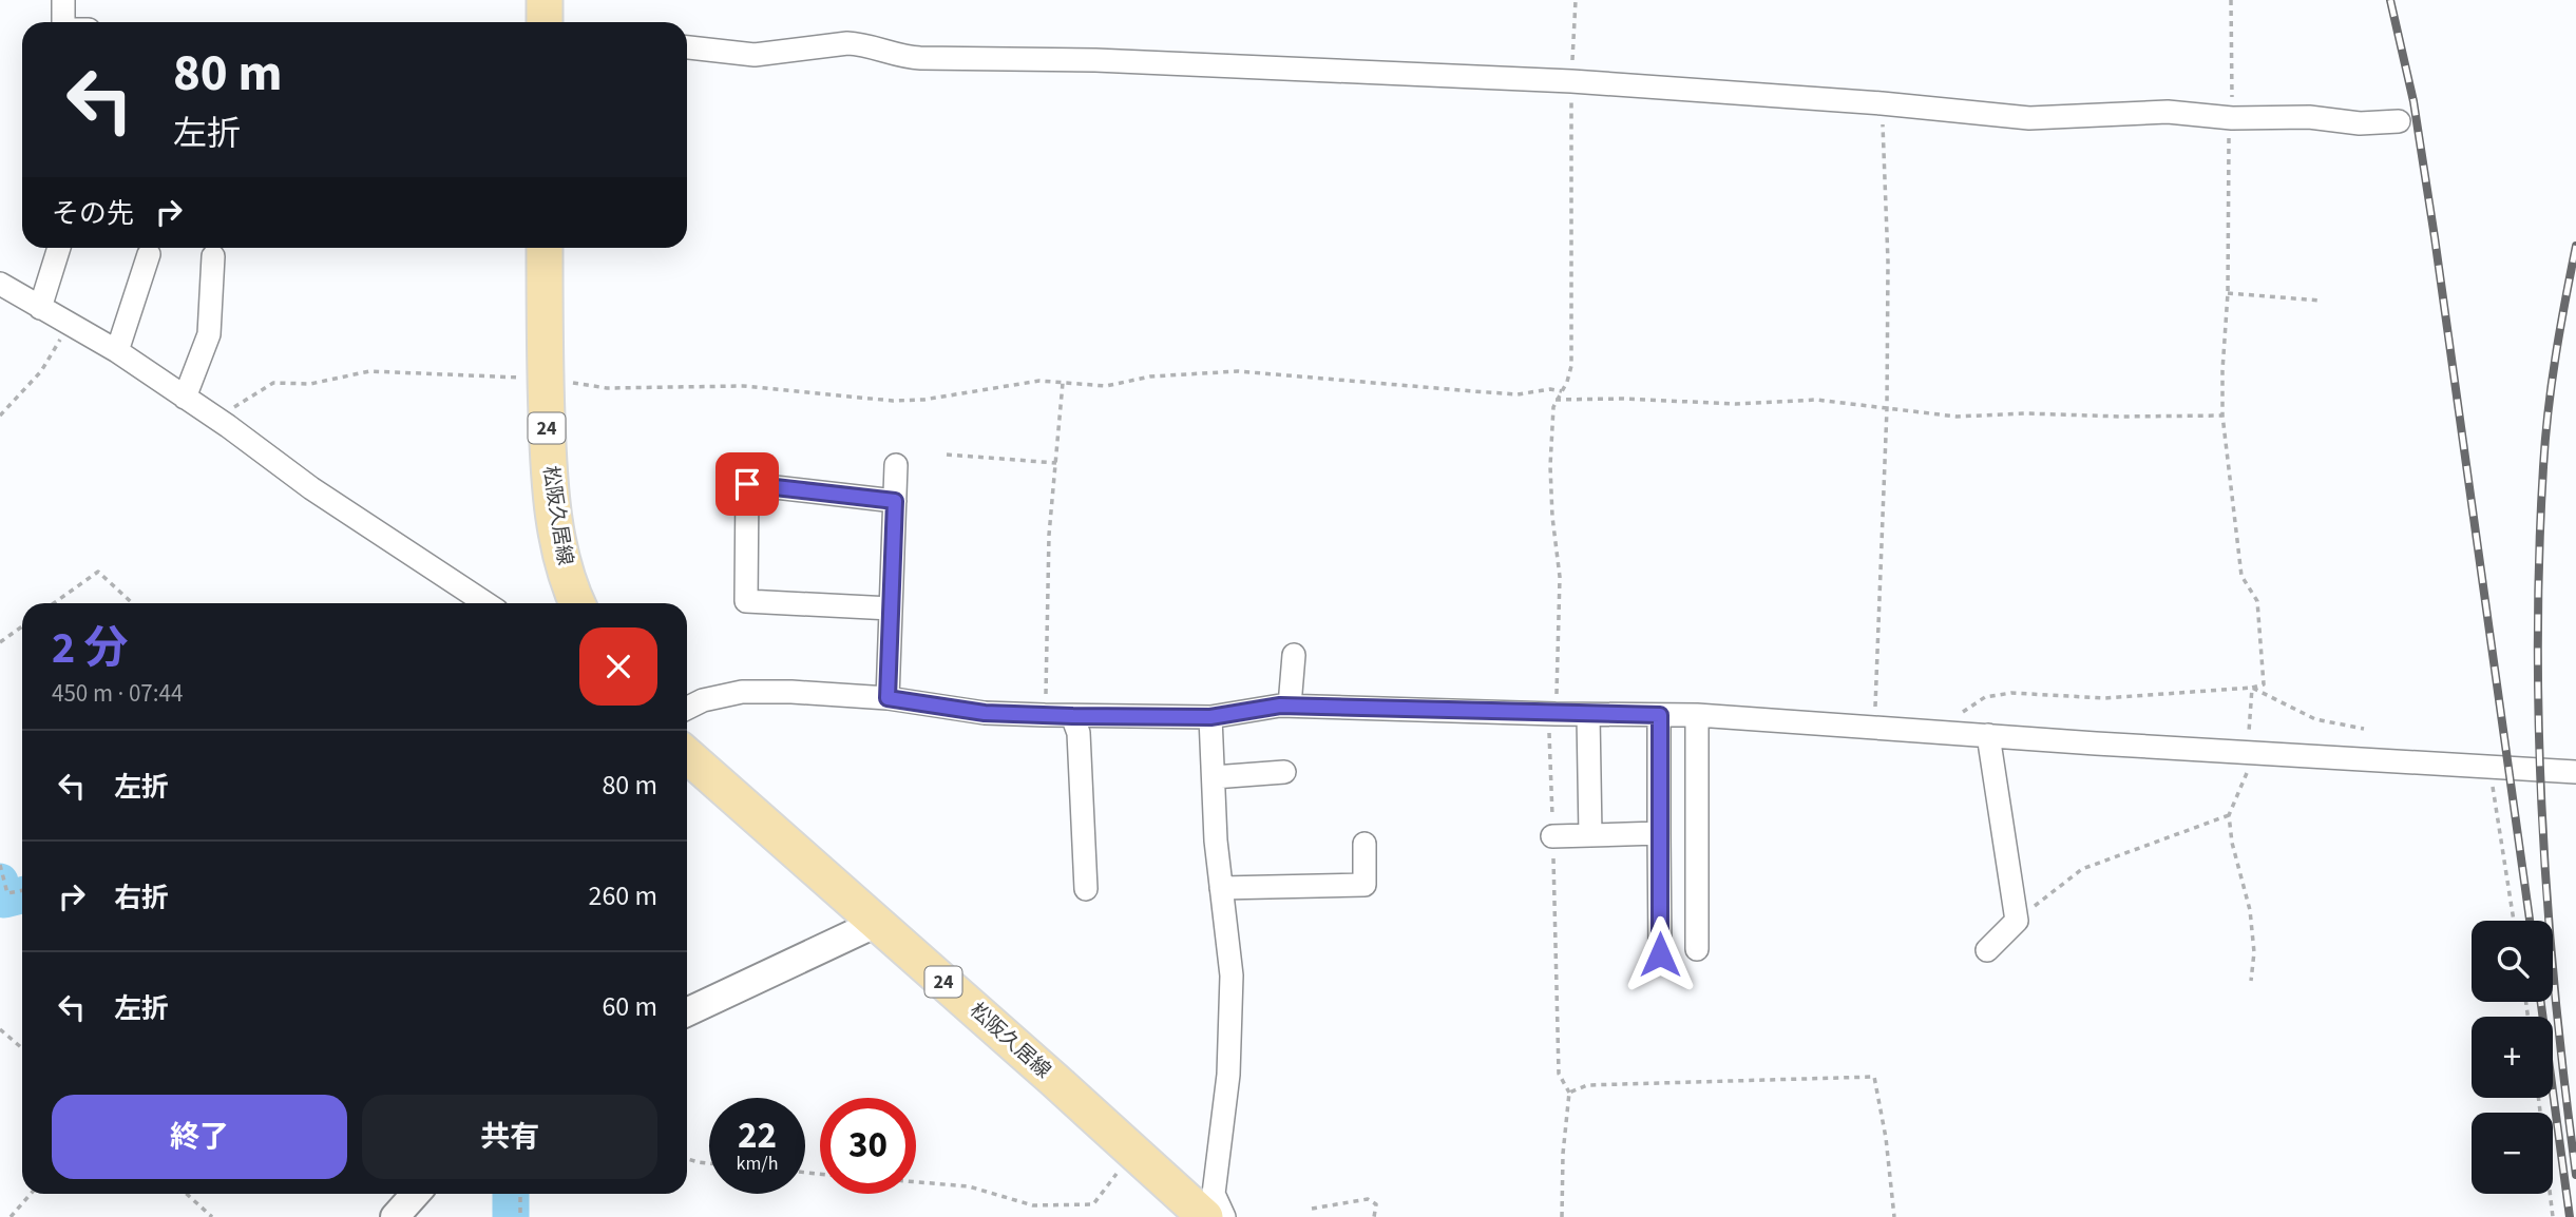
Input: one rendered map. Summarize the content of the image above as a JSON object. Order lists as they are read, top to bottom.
{
  "streets": {
    "main road": ["24", "松阪久居線"]
  },
  "page": {
    "turn": ["80 m", "左折"],
    "then": "その先",
    "heading": ["2 分", "450 m · 07:44"],
    "list": [
      {
        "name": "左折",
        "value": "80 m"
      },
      {
        "name": "右折",
        "value": "260 m"
      },
      {
        "name": "左折",
        "value": "60 m"
      }
    ],
    "map_buttons": ["+", "−"],
    "buttons": ["終了", "共有"],
    "speed": "22 km/h",
    "limit": "30"
  }
}
